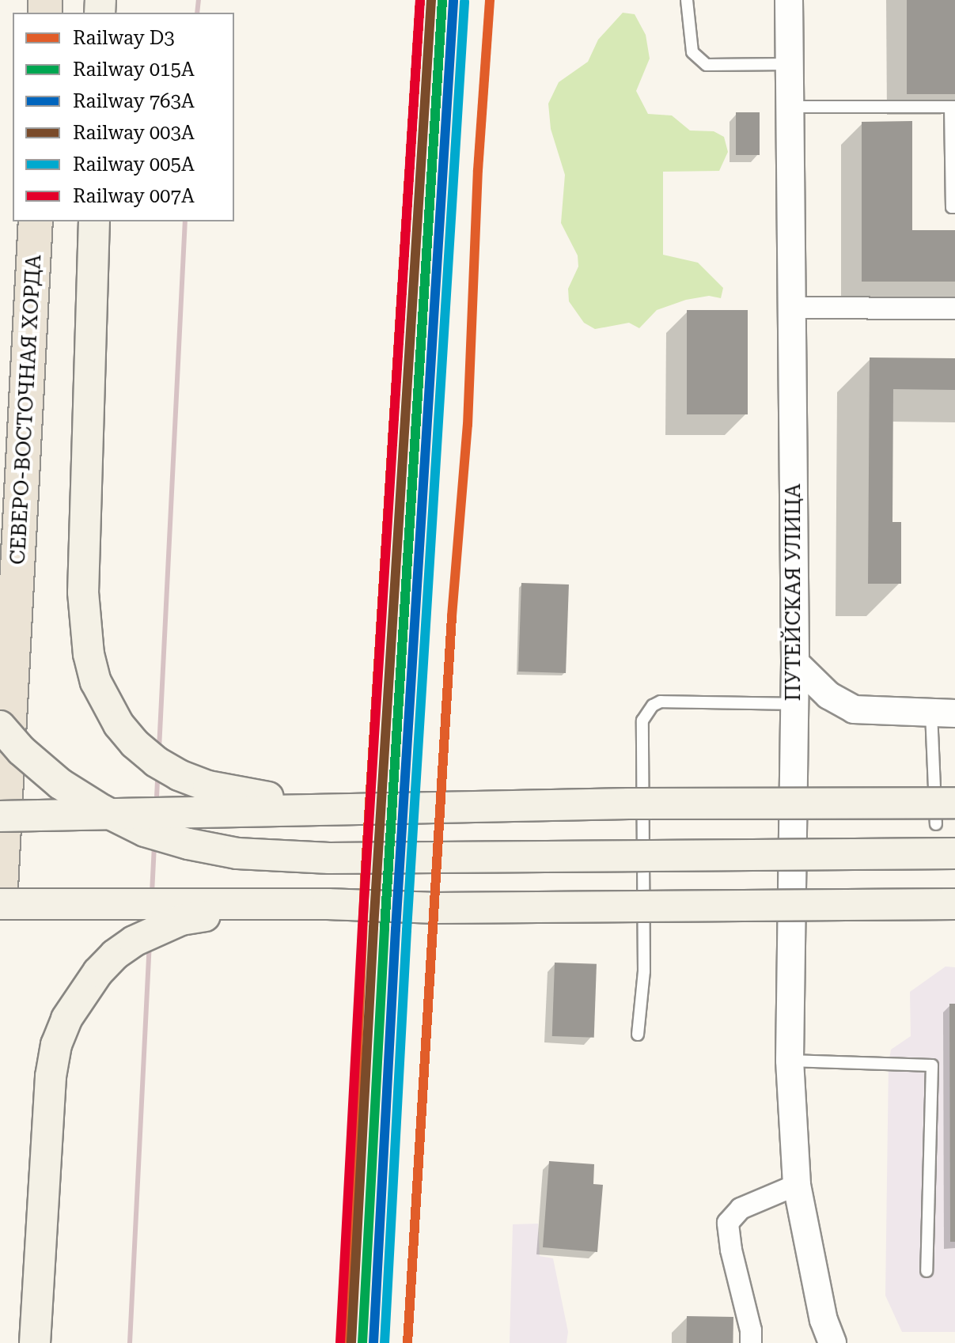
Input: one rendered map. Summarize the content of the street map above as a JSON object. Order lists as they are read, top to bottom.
{
  "streets": {
    "main road": ["СЕВЕРО-ВОСТОЧНАЯ ХОРДА"],
    "street": ["ПУТЕЙСКАЯ УЛИЦА"]
  },
  "lines": [
    "rail line D3",
    "rail line 015А",
    "rail line 003А",
    "rail line 007А",
    "rail line 763А",
    "rail line 005А"
  ],
  "legend": [
    "Railway D3",
    "Railway 015А",
    "Railway 763А",
    "Railway 003А",
    "Railway 005А",
    "Railway 007А"
  ]
}
